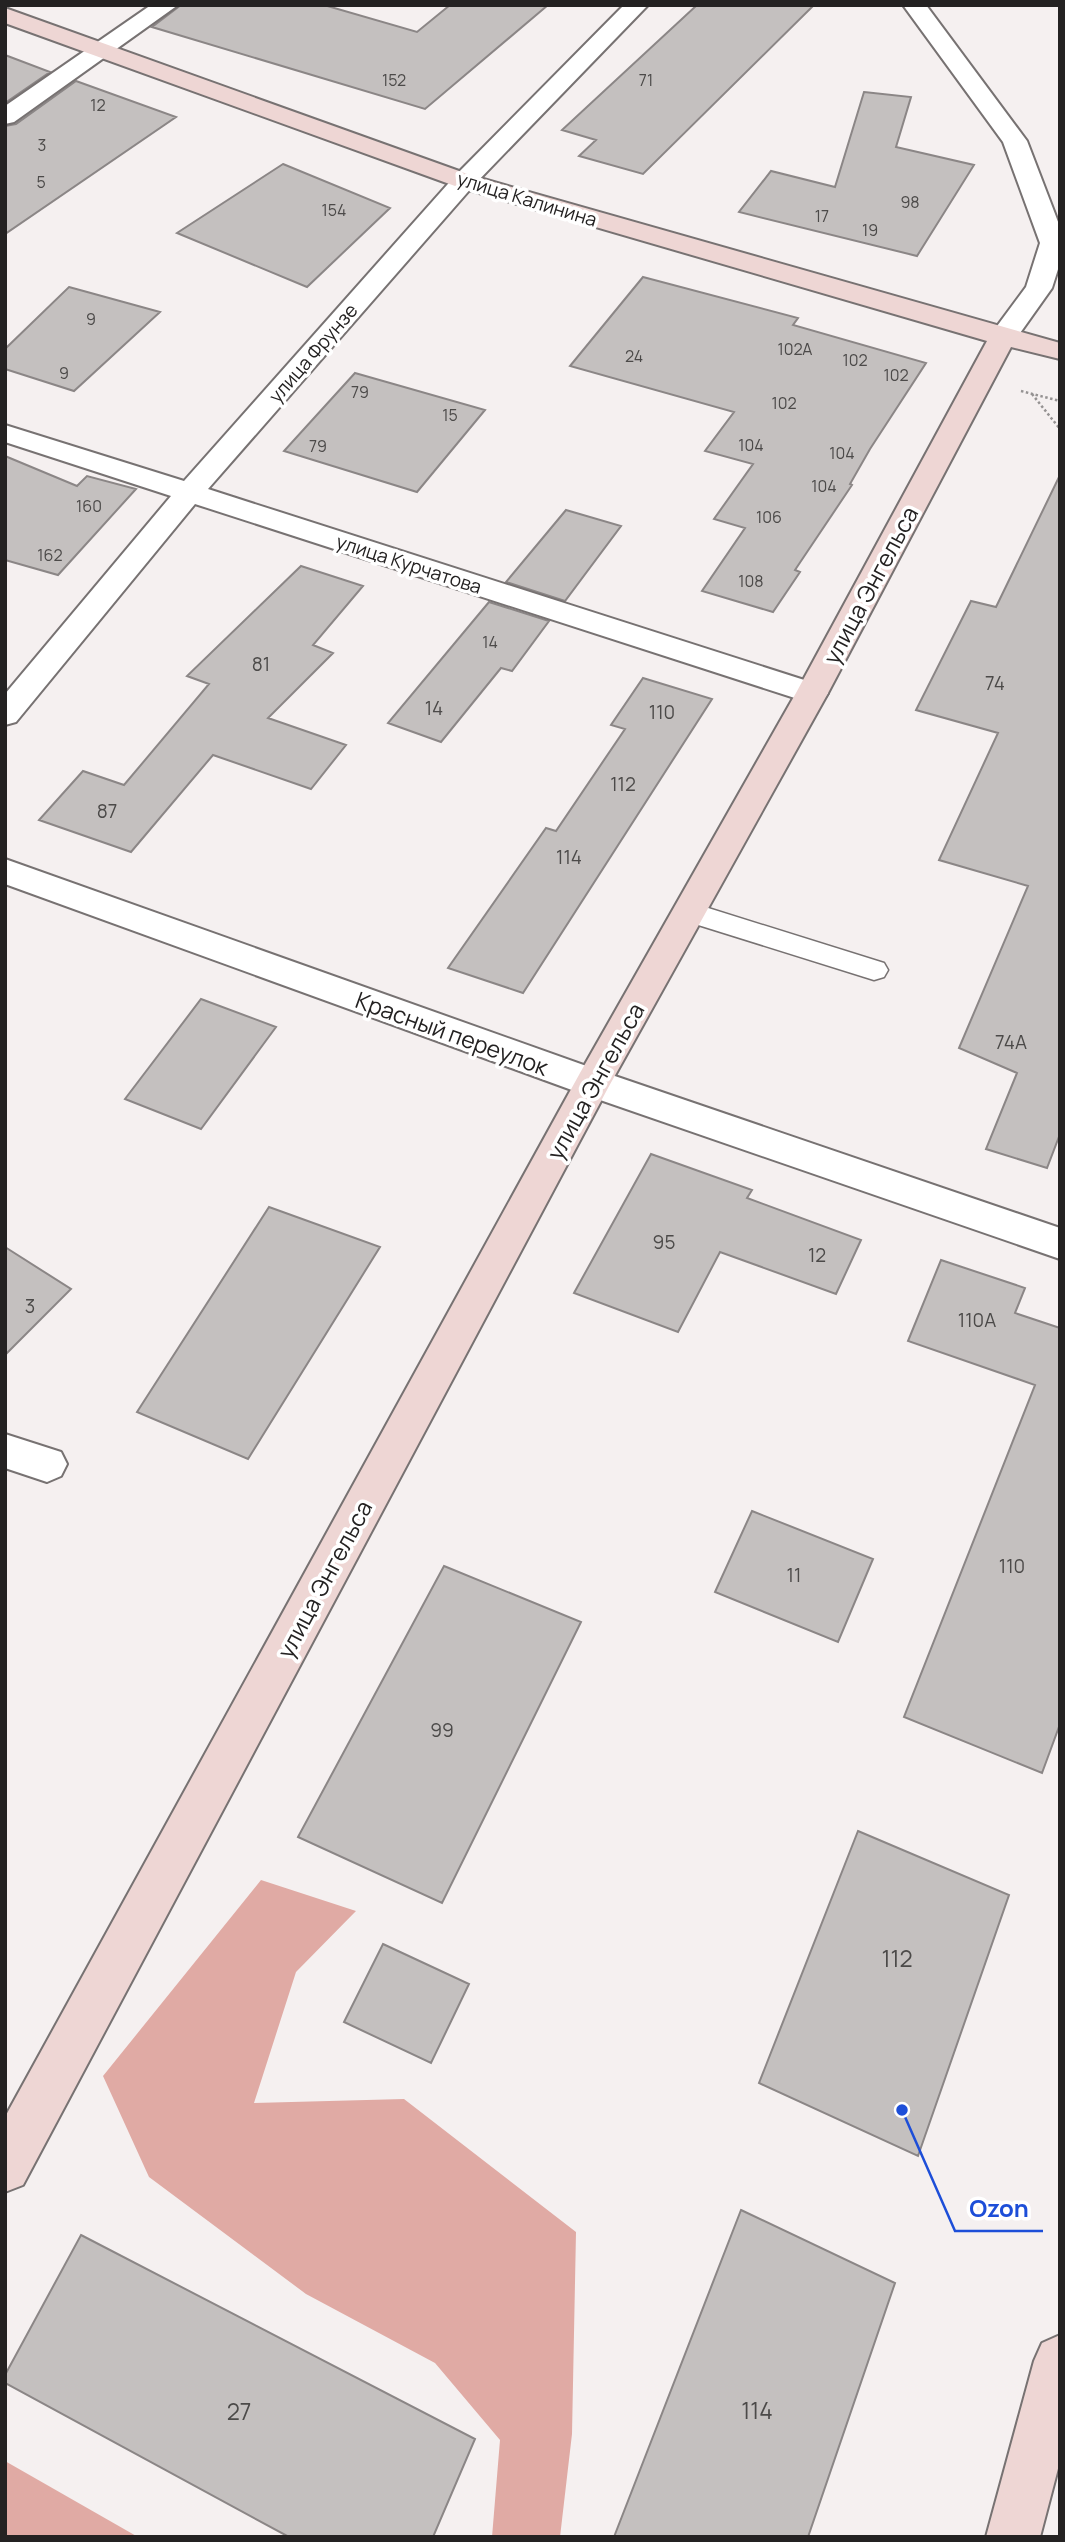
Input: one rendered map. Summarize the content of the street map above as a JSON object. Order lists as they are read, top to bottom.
{
  "streets": {
    "main road": ["улица Калинина", "улица Энгельса"],
    "street": ["улица Фрунзе", "улица Курчатова", "Красный переулок"]
  },
  "crossings": [
    ["улица Калинина", "улица Фрунзе"],
    ["улица Калинина", "улица Энгельса"],
    ["улица Фрунзе", "улица Курчатова"],
    ["улица Курчатова", "улица Энгельса"],
    ["улица Энгельса", "Красный переулок"]
  ],
  "places": ["Ozon"],
  "house_numbers": [
    "152",
    "71",
    "12",
    "3",
    "5",
    "98",
    "154",
    "17",
    "19",
    "9",
    "102А",
    "24",
    "102",
    "9",
    "102",
    "79",
    "102",
    "15",
    "104",
    "79",
    "104",
    "104",
    "160",
    "106",
    "162",
    "108",
    "14",
    "81",
    "74",
    "14",
    "110",
    "112",
    "87",
    "114",
    "74А",
    "95",
    "12",
    "3",
    "110А",
    "110",
    "11",
    "99",
    "112",
    "114",
    "27"
  ]
}
